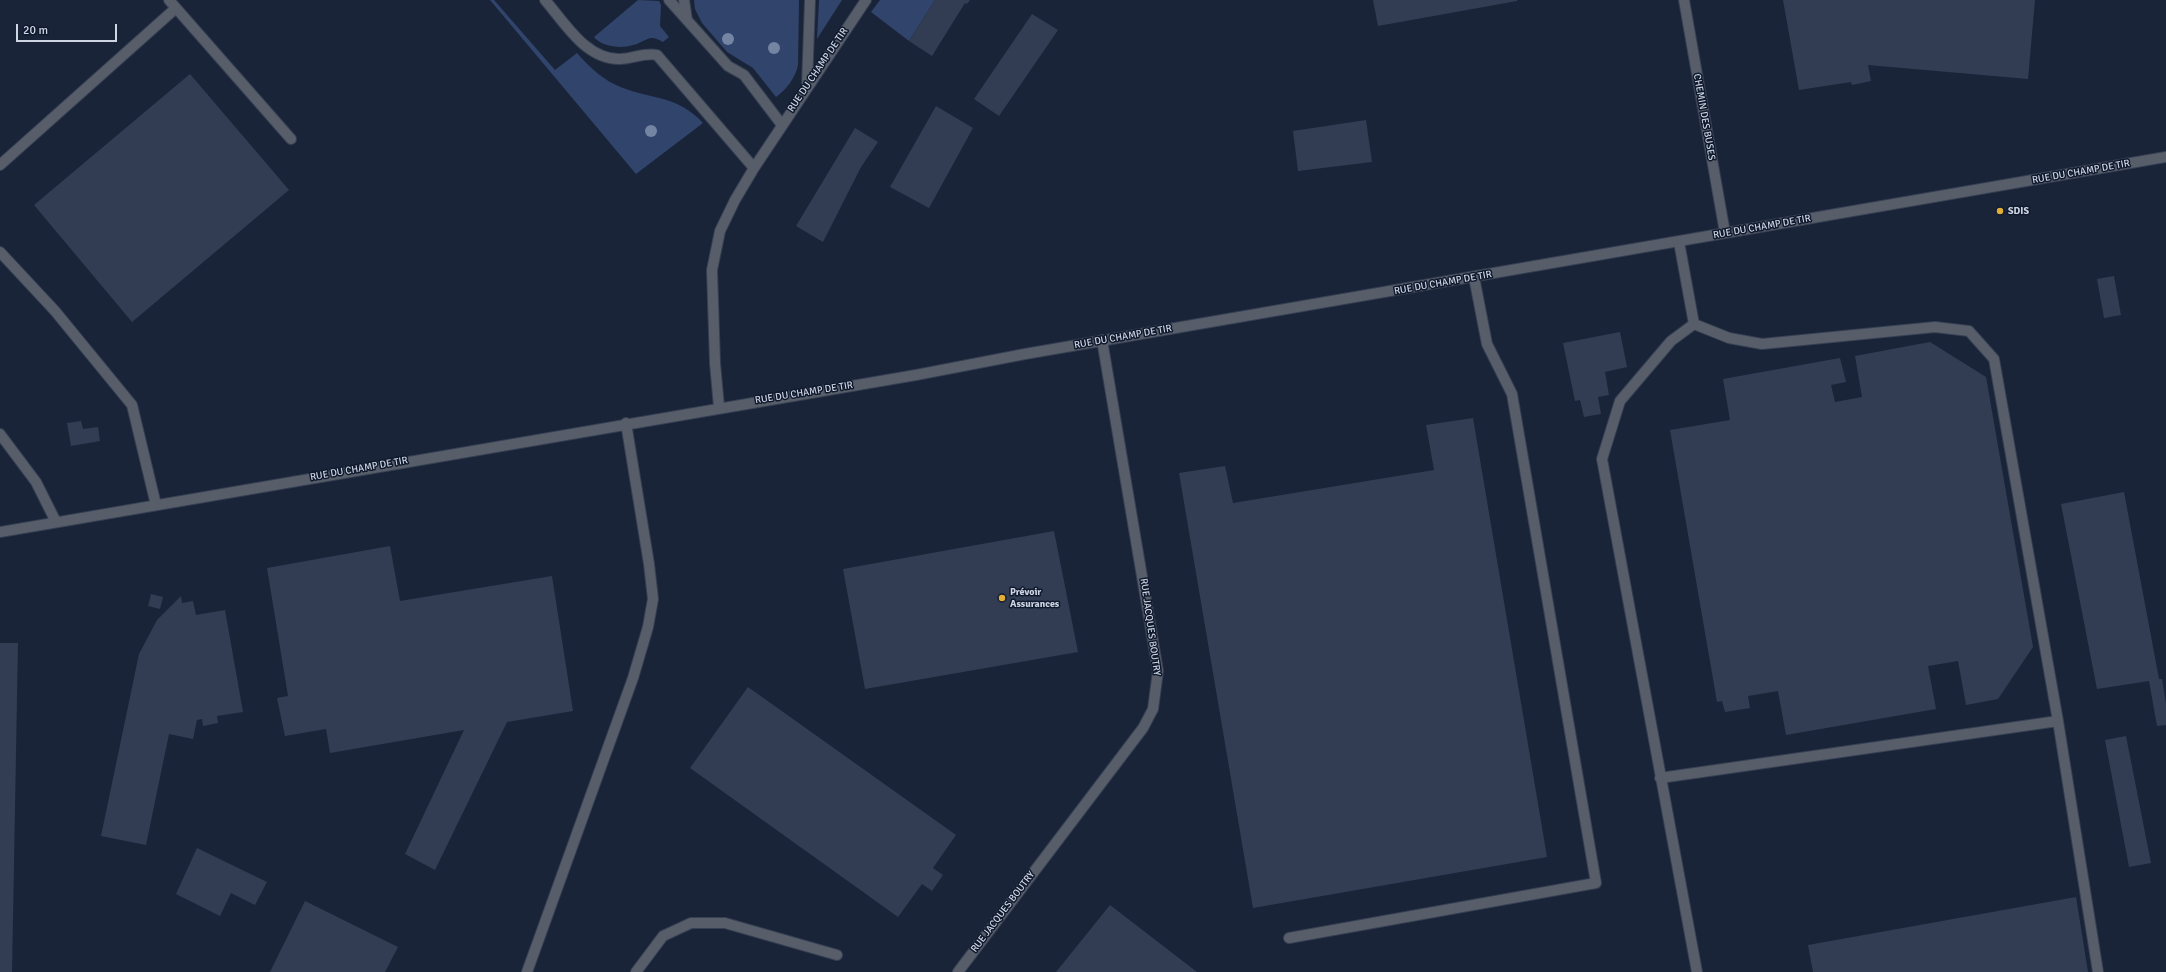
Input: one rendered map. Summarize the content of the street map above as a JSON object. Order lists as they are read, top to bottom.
{
  "streets": {
    "street": ["RUE DU CHAMP DE TIR", "CHEMIN DES BUSES", "RUE JACQUES BOUTRY"]
  },
  "crossings": [
    ["RUE DU CHAMP DE TIR", "CHEMIN DES BUSES"],
    ["RUE DU CHAMP DE TIR", "RUE JACQUES BOUTRY"]
  ],
  "places": ["SDIS", "Prévoir Assurances"],
  "scale_bar": "20 m"
}
